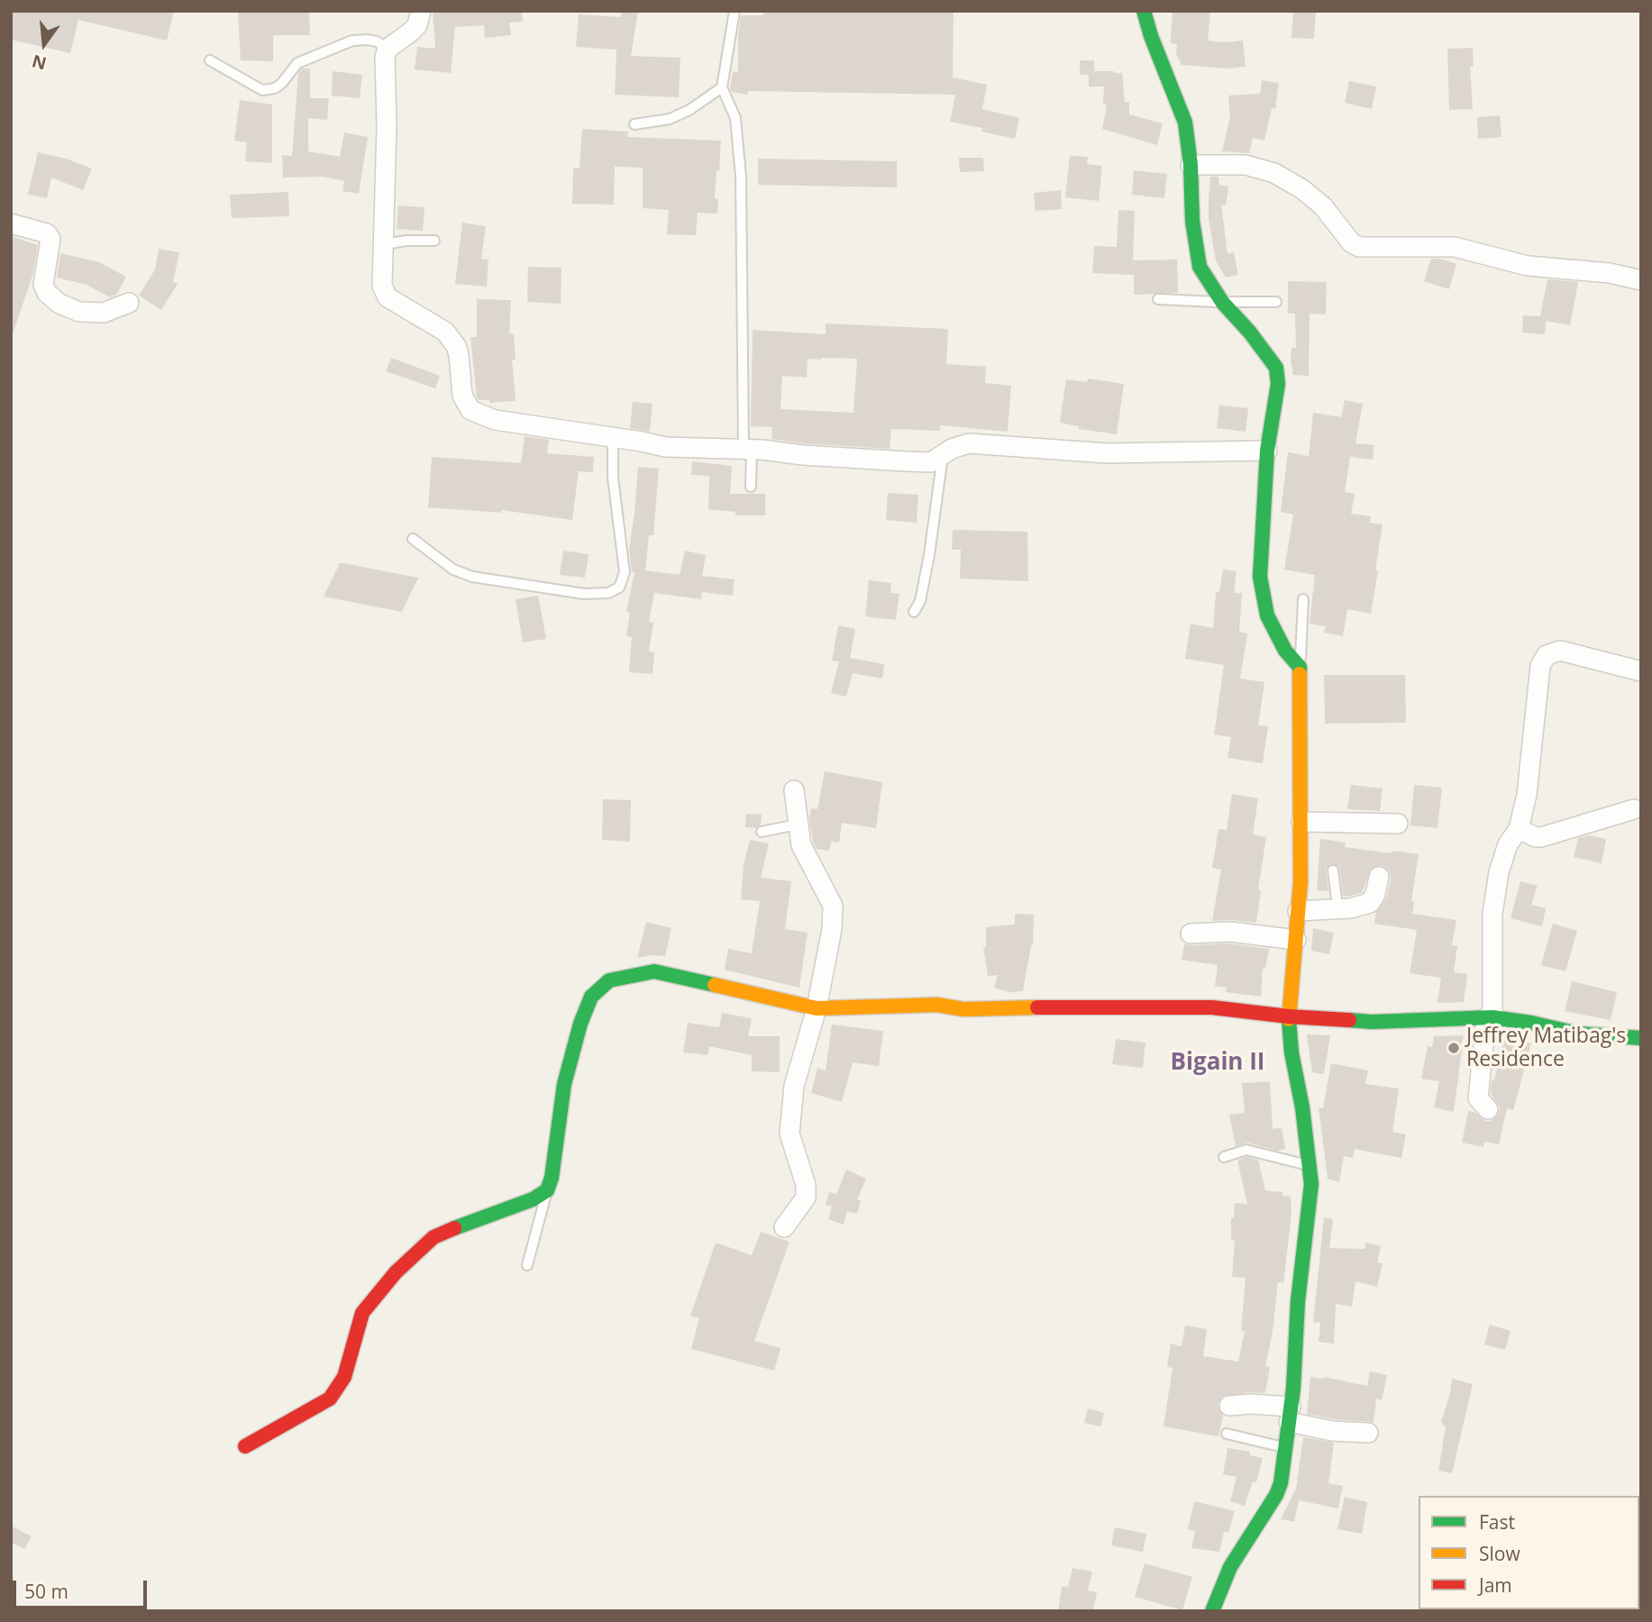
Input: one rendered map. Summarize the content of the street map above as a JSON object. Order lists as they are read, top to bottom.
{
  "districts": ["Bigain II"],
  "places": ["Jeffrey Matibag's Residence"],
  "legend": ["Fast", "Slow", "Jam"],
  "scale_bar": "50 m",
  "north": "bottom"
}
